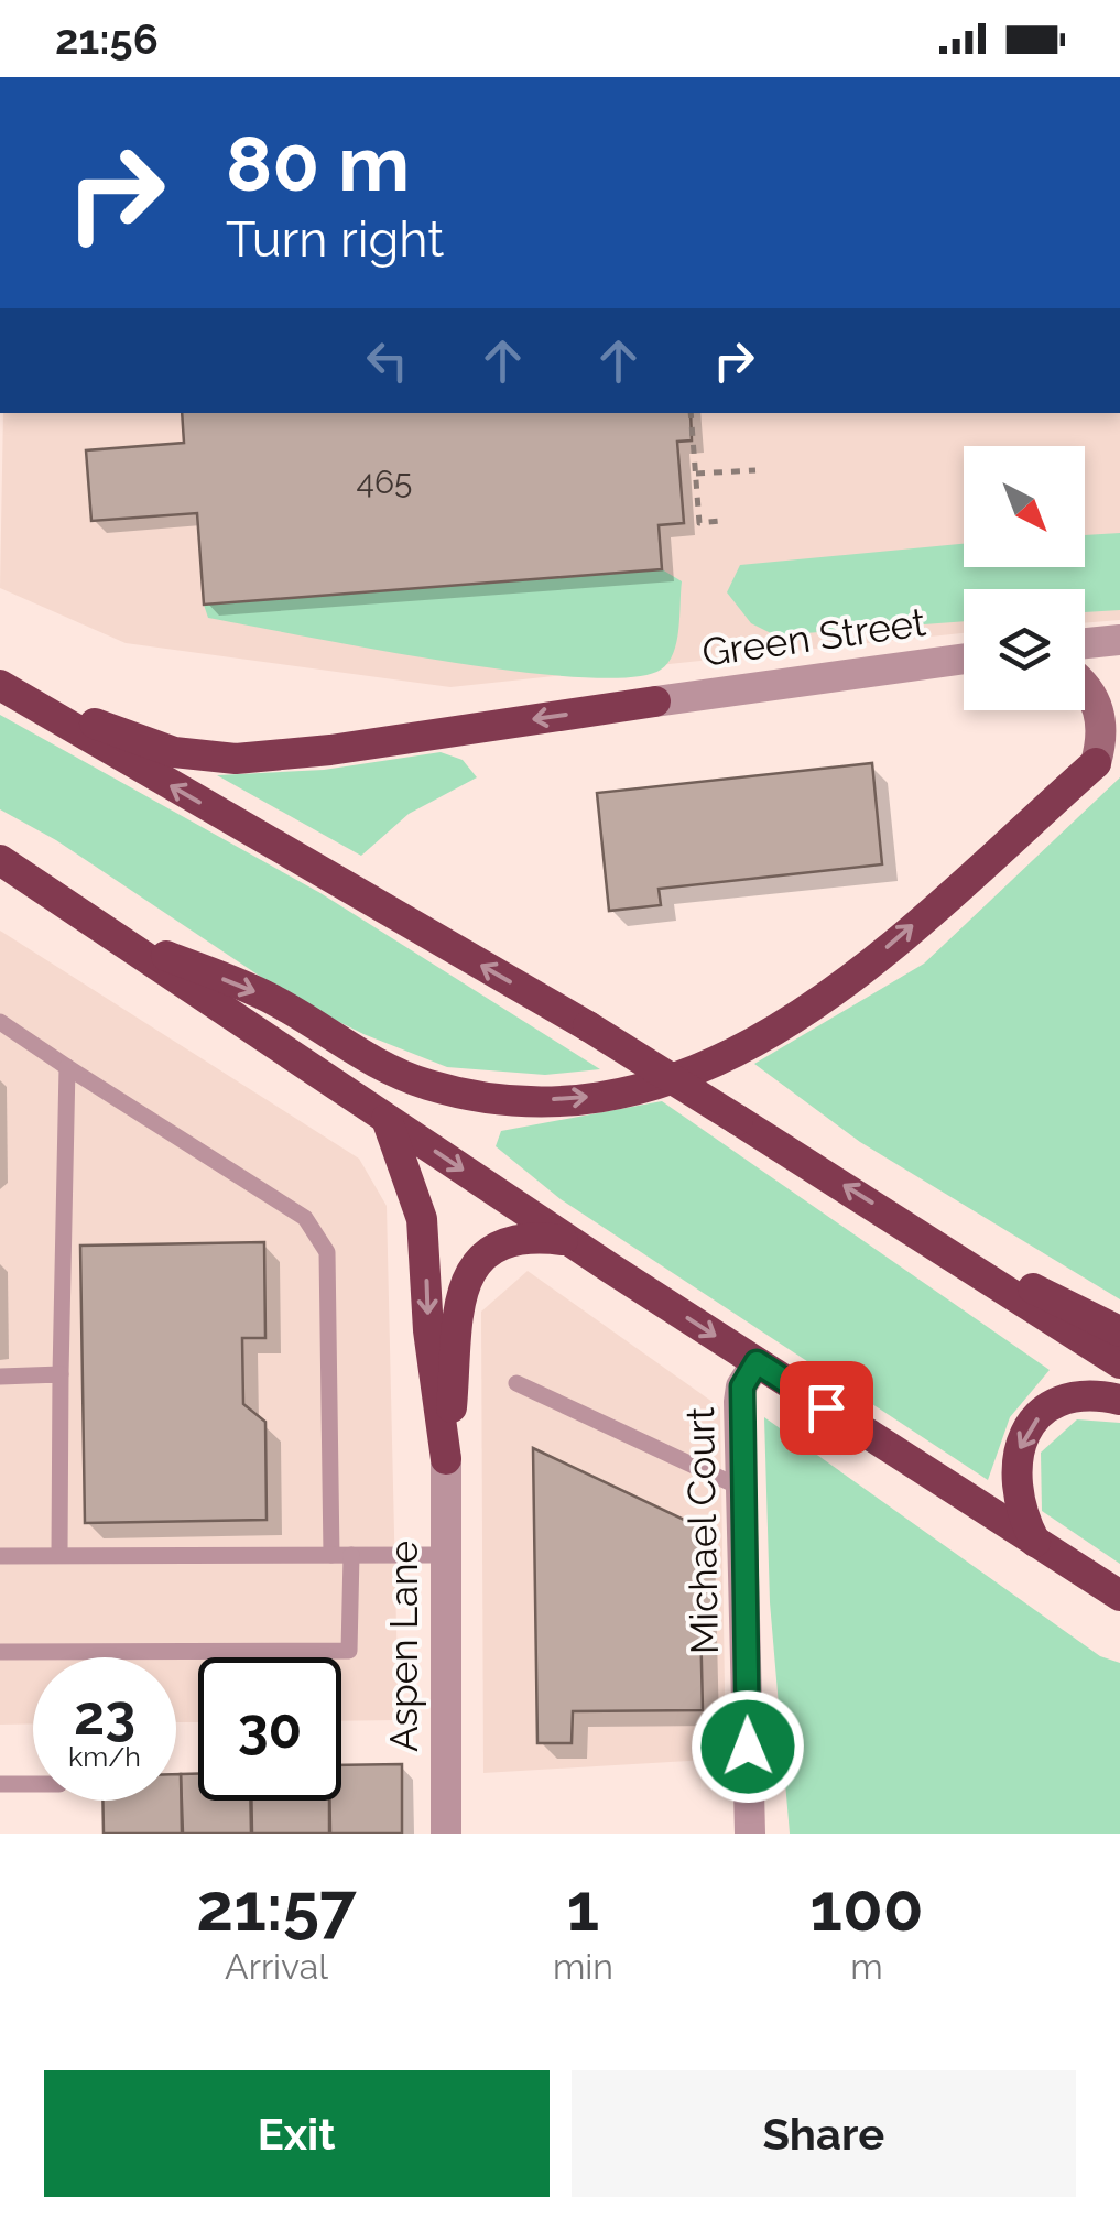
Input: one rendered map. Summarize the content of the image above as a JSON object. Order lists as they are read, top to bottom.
{
  "streets": {
    "street": ["Green Street", "Michael Court", "Aspen Lane"]
  },
  "house_numbers": ["465"],
  "north": "bottom right",
  "page": {
    "status": "21:56",
    "turn": ["80 m", "Turn right"],
    "speed": "23 km/h",
    "limit": "30",
    "eta": [
      "21:57",
      "Arrival",
      "1",
      "min",
      "100",
      "m"
    ],
    "buttons": ["Exit", "Share"]
  }
}
